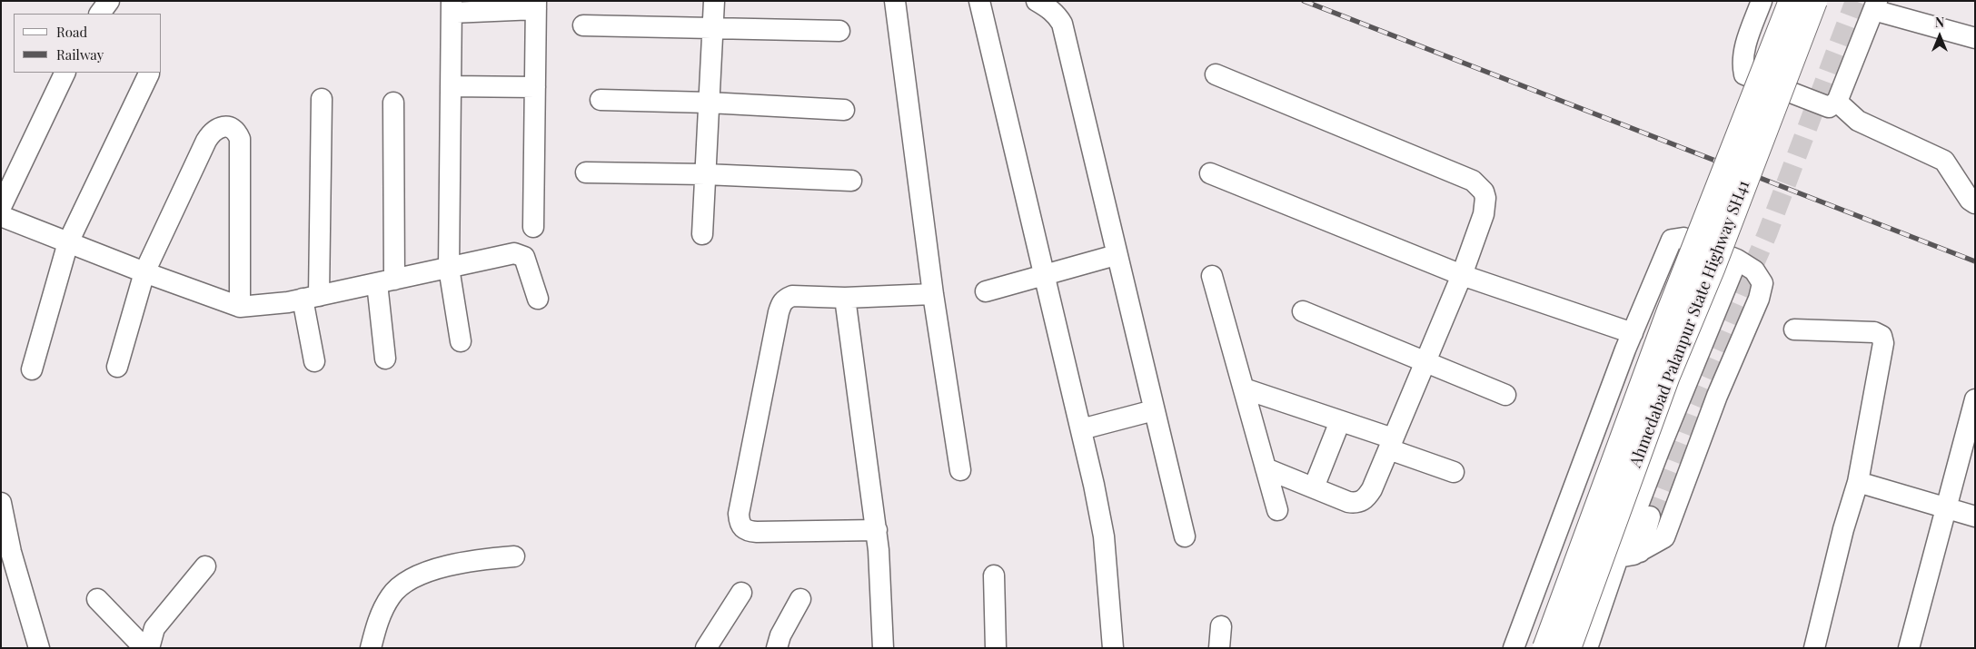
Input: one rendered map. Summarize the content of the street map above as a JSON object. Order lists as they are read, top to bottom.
{
  "streets": {
    "main road": ["Ahmedabad Palanpur State Highway SH41"]
  },
  "legend": ["Road", "Railway"],
  "north": "top"
}
